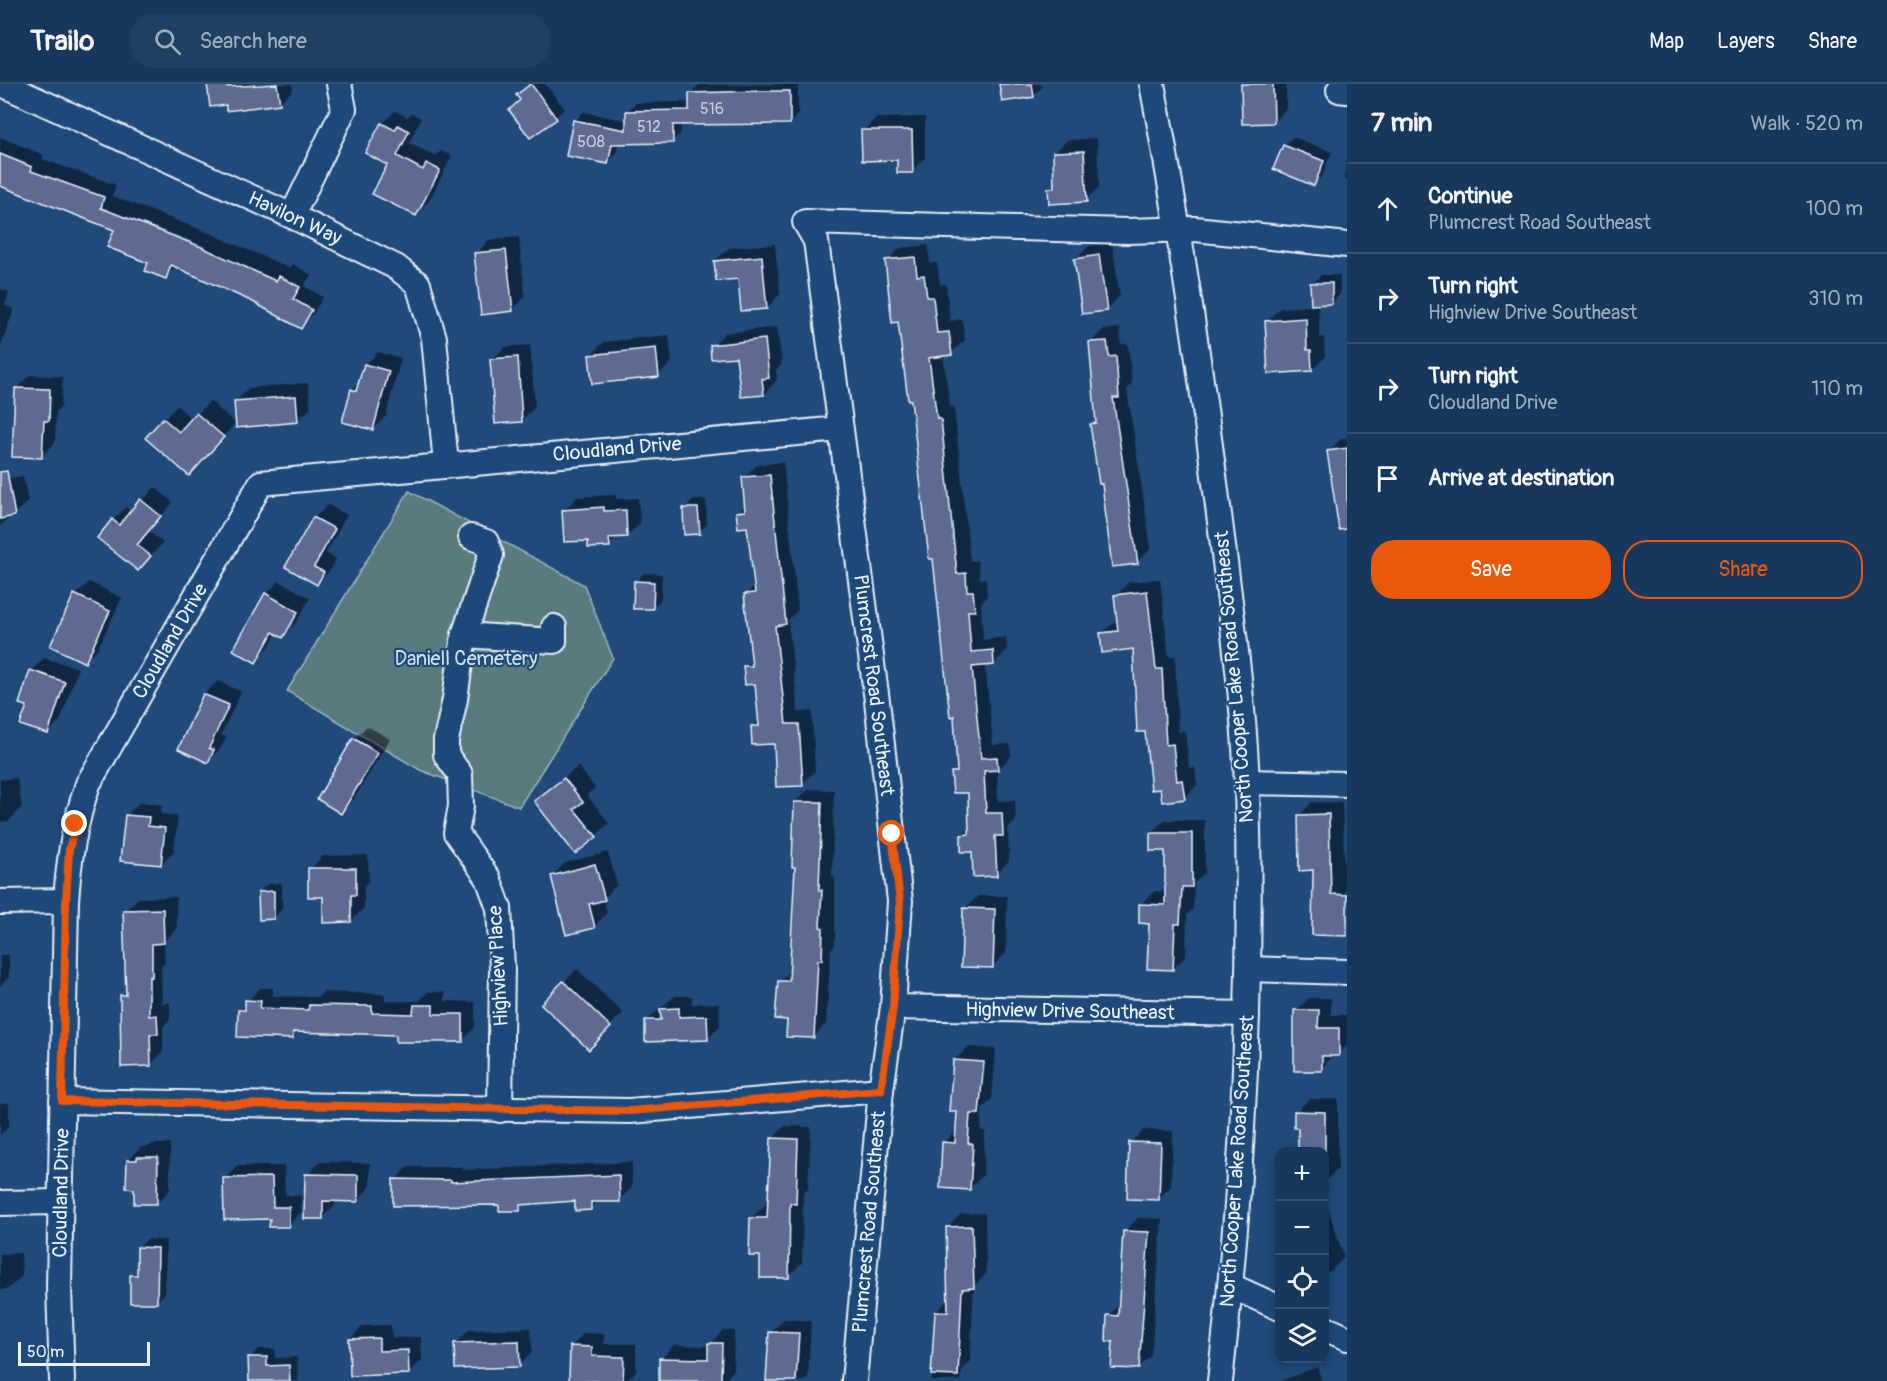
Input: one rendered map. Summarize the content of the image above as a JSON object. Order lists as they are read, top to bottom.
{
  "streets": {
    "street": [
      "Havilon Way",
      "Cloudland Drive",
      "North Cooper Lake Road Southeast",
      "Plumcrest Road Southeast",
      "Highview Place",
      "Highview Drive Southeast"
    ]
  },
  "crossings": [
    ["Havilon Way", "Cloudland Drive"],
    ["Cloudland Drive", "Plumcrest Road Southeast"],
    ["North Cooper Lake Road Southeast", "Plumcrest Road Southeast"],
    ["North Cooper Lake Road Southeast", "Highview Drive Southeast"],
    ["Plumcrest Road Southeast", "Highview Drive Southeast"]
  ],
  "parks": ["Daniell Cemetery"],
  "house_numbers": ["516", "512", "508"],
  "scale_bar": "50 m",
  "page": {
    "header": "Trailo",
    "search": "Search here",
    "nav": ["Map", "Layers", "Share"],
    "heading": ["7 min", "Walk · 520 m"],
    "list": [
      ["Continue", "Plumcrest Road Southeast", "100 m"],
      ["Turn right", "Highview Drive Southeast", "310 m"],
      ["Turn right", "Cloudland Drive", "110 m"],
      "Arrive at destination"
    ],
    "buttons": ["Save", "Share"],
    "map_buttons": ["+", "−"],
    "scale": "50 m"
  }
}
